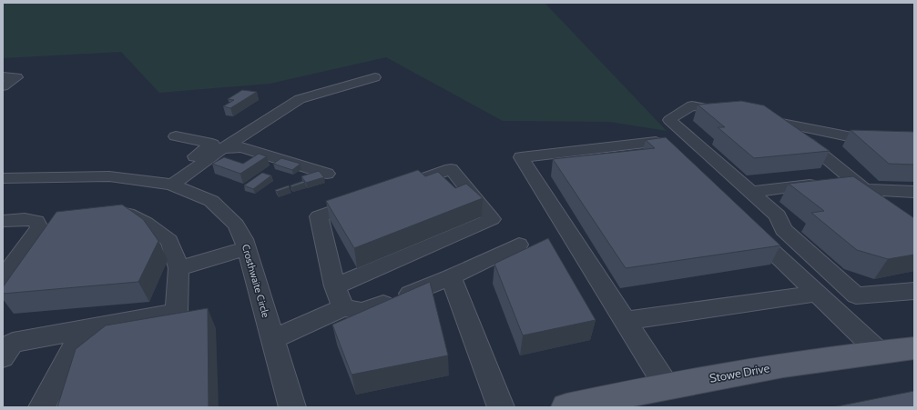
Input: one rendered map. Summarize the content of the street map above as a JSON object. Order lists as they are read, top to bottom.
{
  "streets": {
    "main road": ["Stowe Drive"],
    "street": ["Crosthwaite Circle"]
  }
}
